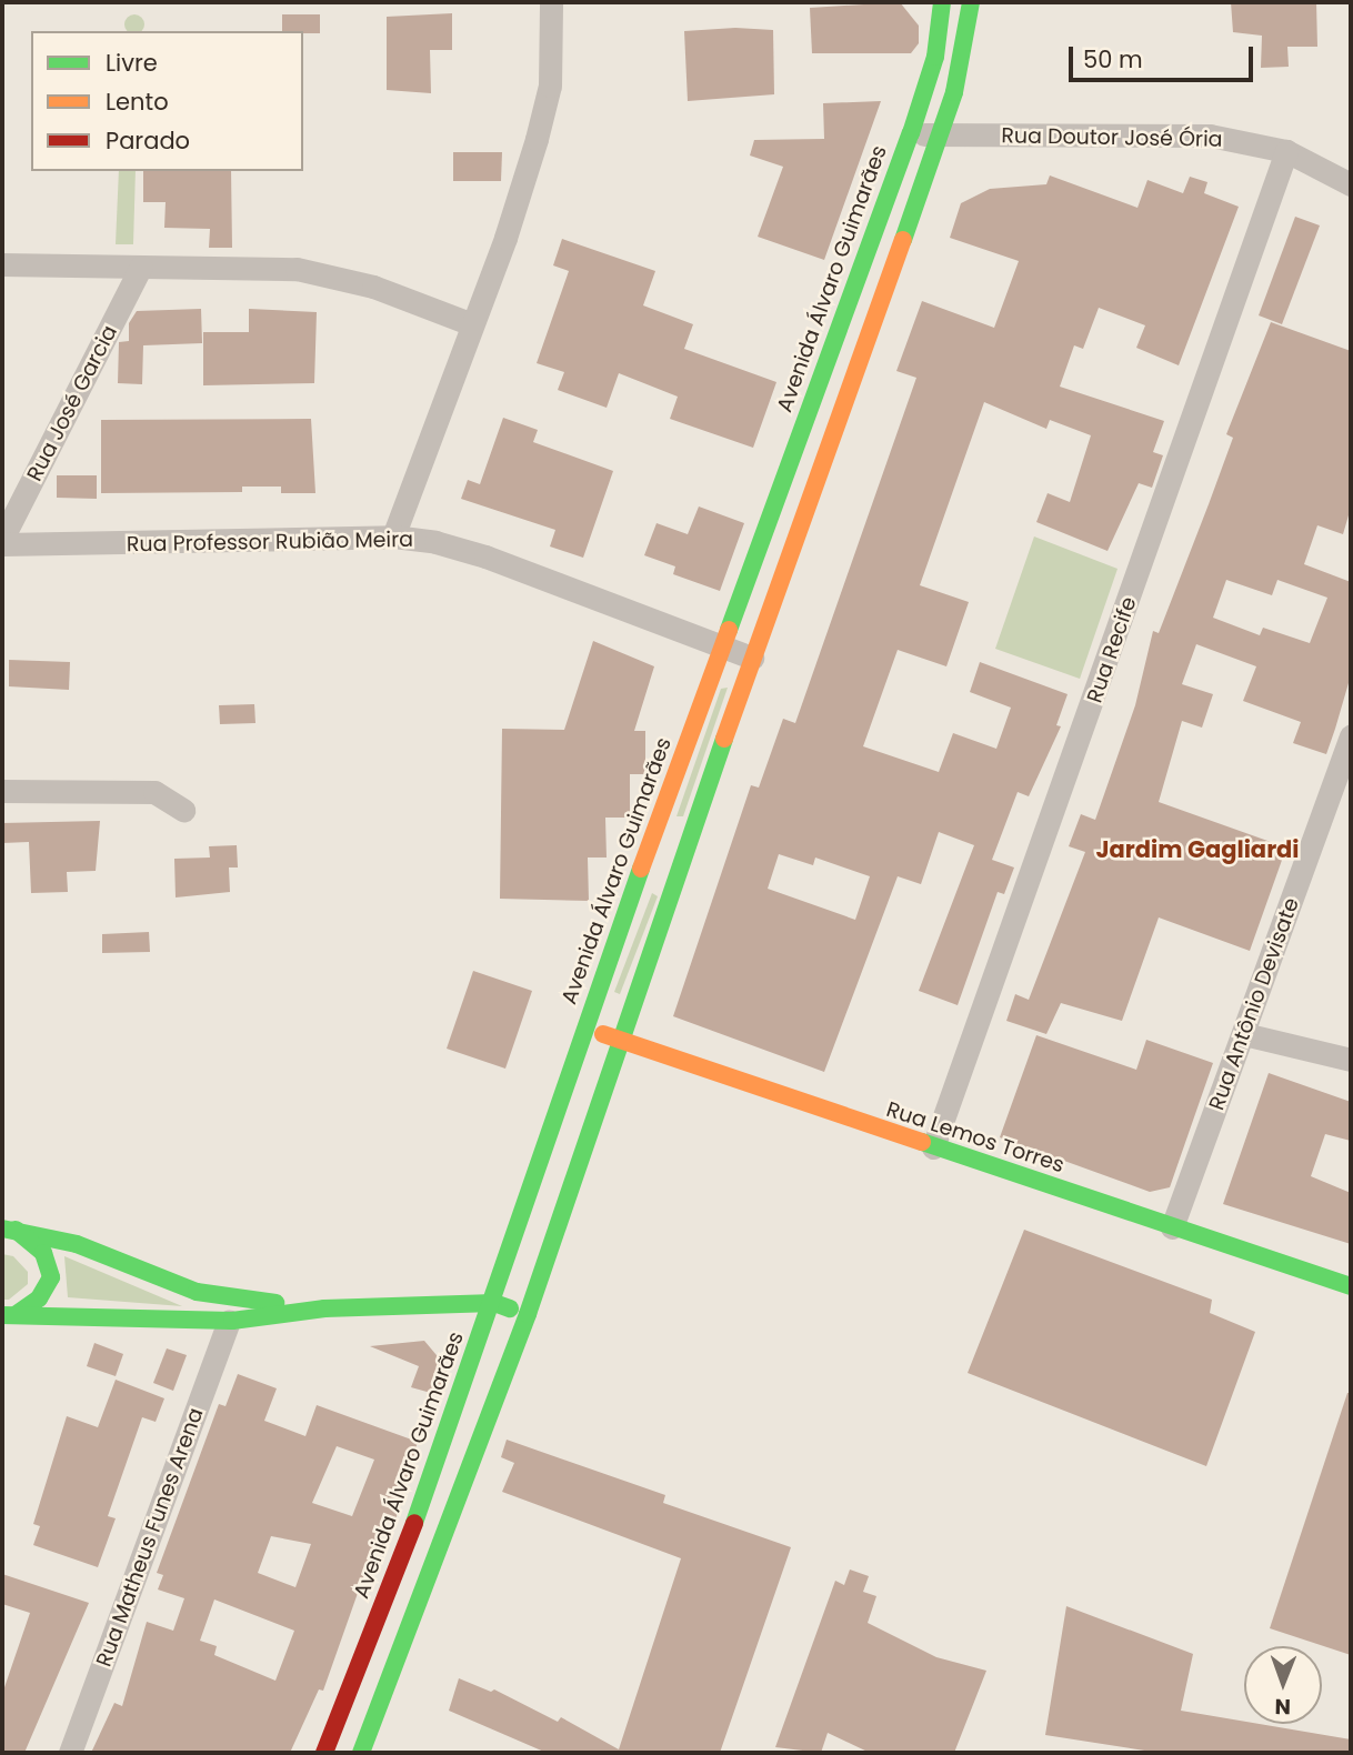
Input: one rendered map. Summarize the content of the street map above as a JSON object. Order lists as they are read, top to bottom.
{
  "streets": {
    "street": [
      "Rua Doutor José Ória",
      "Avenida Álvaro Guimarães",
      "Rua José Garcia",
      "Rua Professor Rubião Meira",
      "Rua Recife",
      "Rua Antônio Devisate",
      "Rua Lemos Torres",
      "Rua Matheus Funes Arena"
    ]
  },
  "crossings": [
    ["Rua Doutor José Ória", "Avenida Álvaro Guimarães"],
    ["Rua Doutor José Ória", "Rua Recife"],
    ["Avenida Álvaro Guimarães", "Rua Professor Rubião Meira"],
    ["Avenida Álvaro Guimarães", "Rua Lemos Torres"],
    ["Rua José Garcia", "Rua Professor Rubião Meira"],
    ["Rua Recife", "Rua Lemos Torres"],
    ["Rua Antônio Devisate", "Rua Lemos Torres"]
  ],
  "districts": ["Jardim Gagliardi"],
  "legend": ["Livre", "Lento", "Parado"],
  "scale_bar": "50 m",
  "north": "bottom"
}
